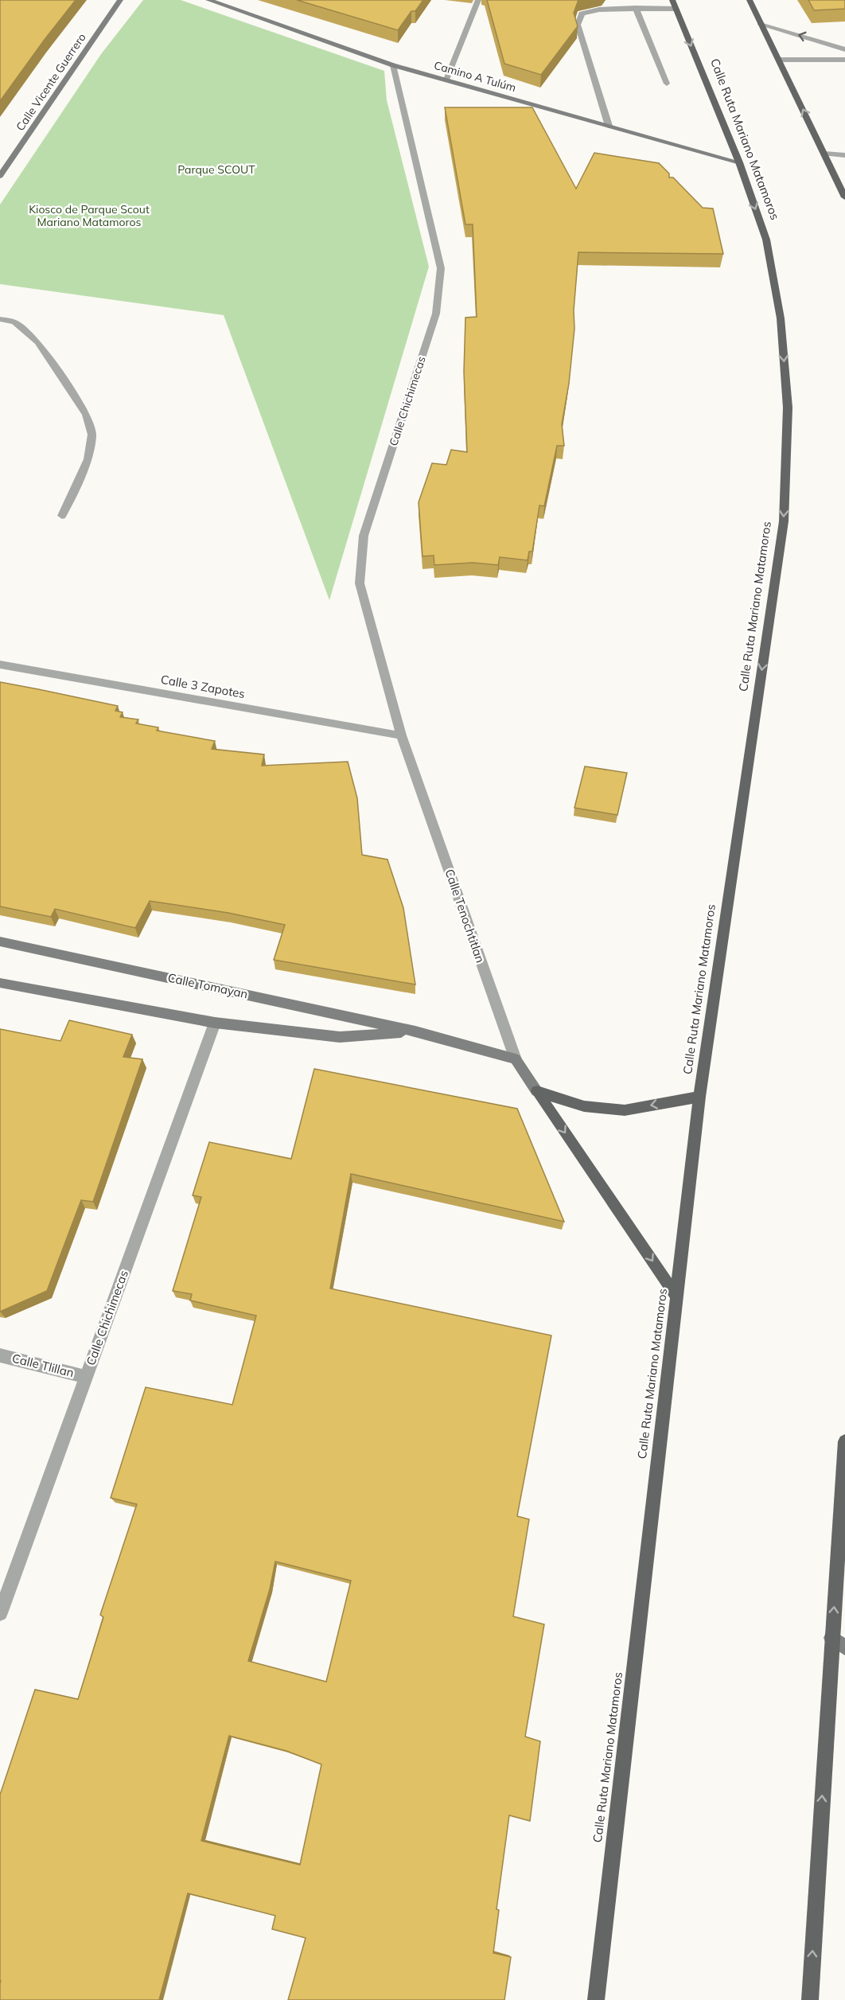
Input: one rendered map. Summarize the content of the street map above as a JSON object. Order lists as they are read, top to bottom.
{
  "streets": {
    "main road": ["Calle Ruta Mariano Matamoros"],
    "street": [
      "Camino A Tulúm",
      "Calle Vicente Guerrero",
      "Calle Chichimecas",
      "Calle 3 Zapotes",
      "Calle Tenochtitlan",
      "Calle Tomayan",
      "Calle Tlillan"
    ]
  },
  "crossings": [
    ["Camino A Tulúm", "Calle Ruta Mariano Matamoros"],
    ["Camino A Tulúm", "Calle Chichimecas"],
    ["Calle Chichimecas", "Calle 3 Zapotes"],
    ["Calle Chichimecas", "Calle Tenochtitlan"],
    ["Calle Chichimecas", "Calle Tomayan"],
    ["Calle Chichimecas", "Calle Tlillan"],
    ["Calle 3 Zapotes", "Calle Tenochtitlan"],
    ["Calle Tenochtitlan", "Calle Tomayan"]
  ],
  "one_way": ["Calle Ruta Mariano Matamoros"],
  "parks": ["Parque SCOUT", "Kiosco de Parque Scout Mariano Matamoros"]
}
